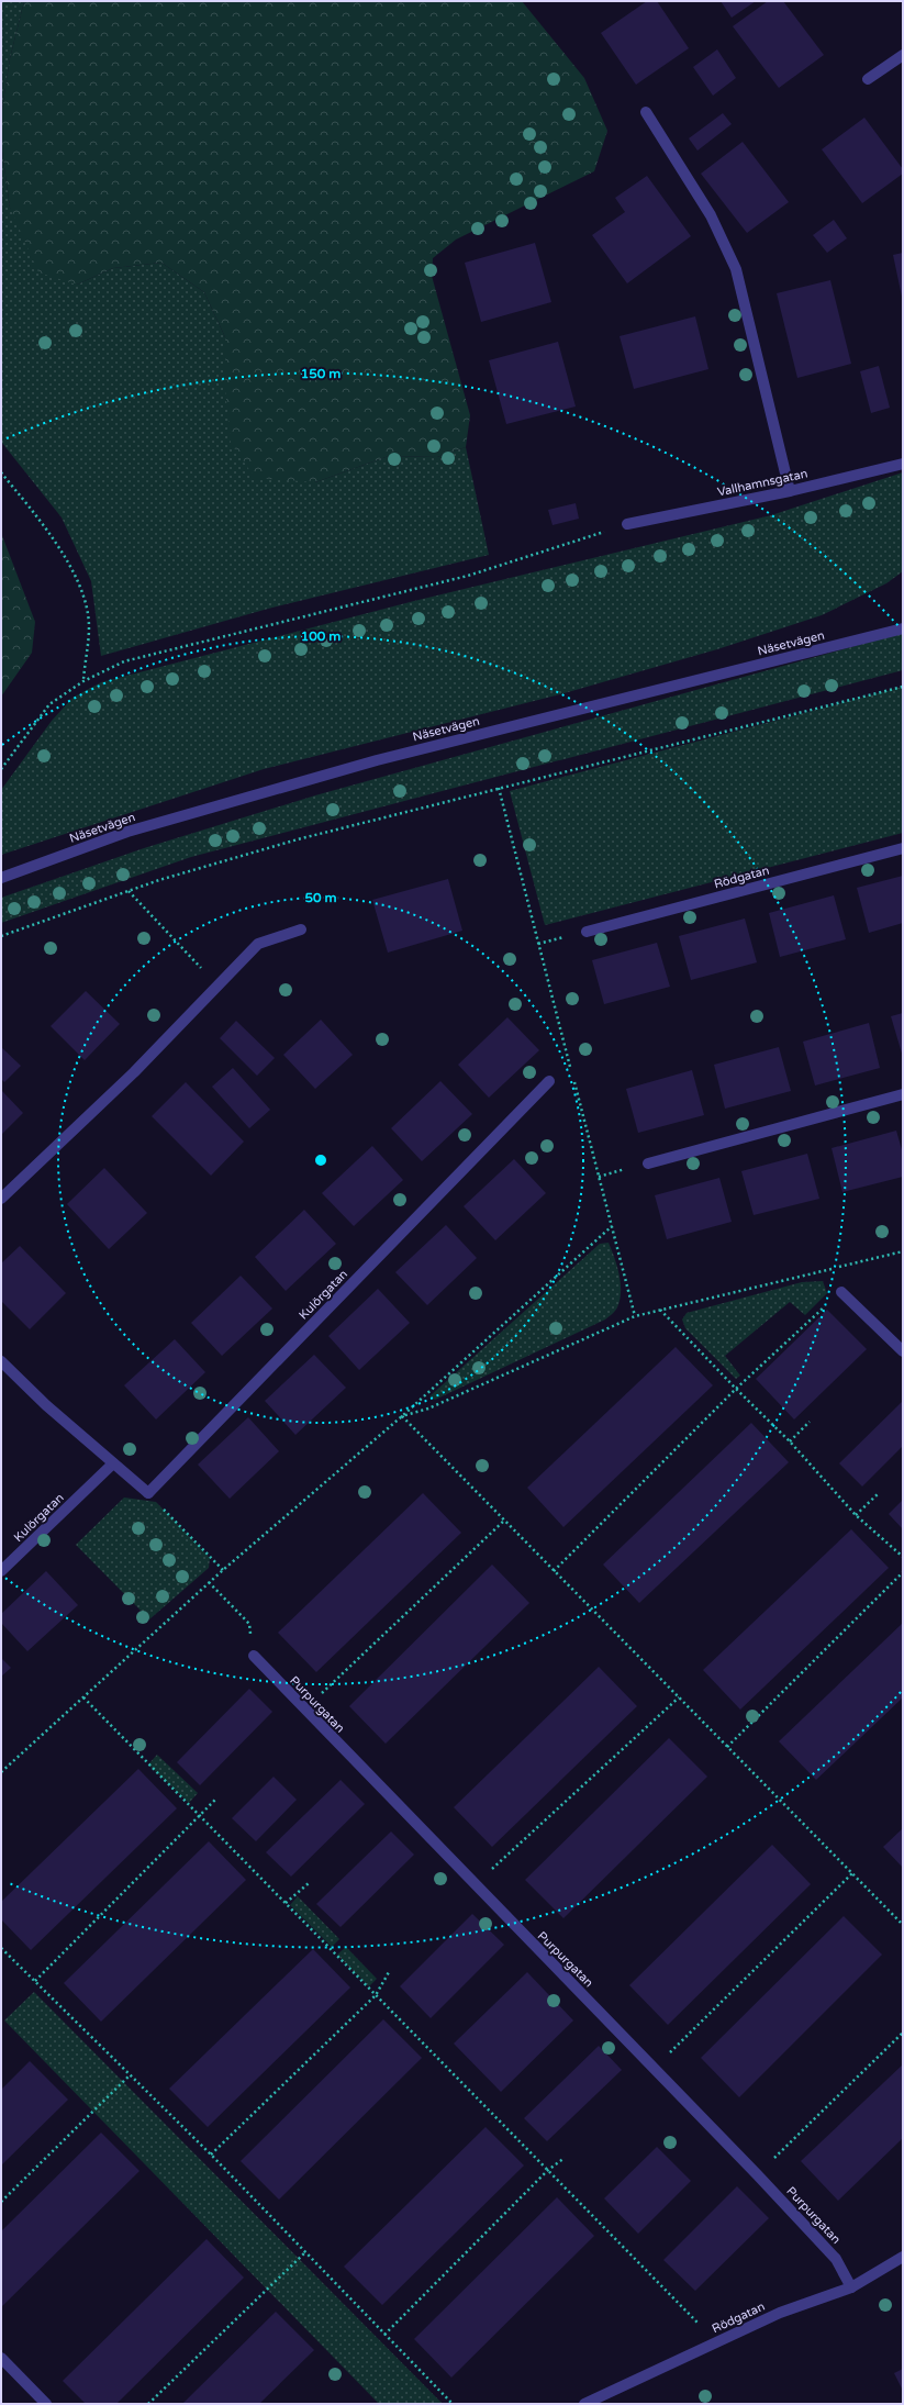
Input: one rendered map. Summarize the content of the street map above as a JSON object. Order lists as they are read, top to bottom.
{
  "streets": {
    "street": [
      "Vallhamnsgatan",
      "Näsetvägen",
      "Rödgatan",
      "Kulörgatan",
      "Purpurgatan"
    ]
  },
  "crossings": [
    ["Rödgatan", "Purpurgatan"]
  ],
  "rings": ["150 m", "100 m", "50 m"]
}
